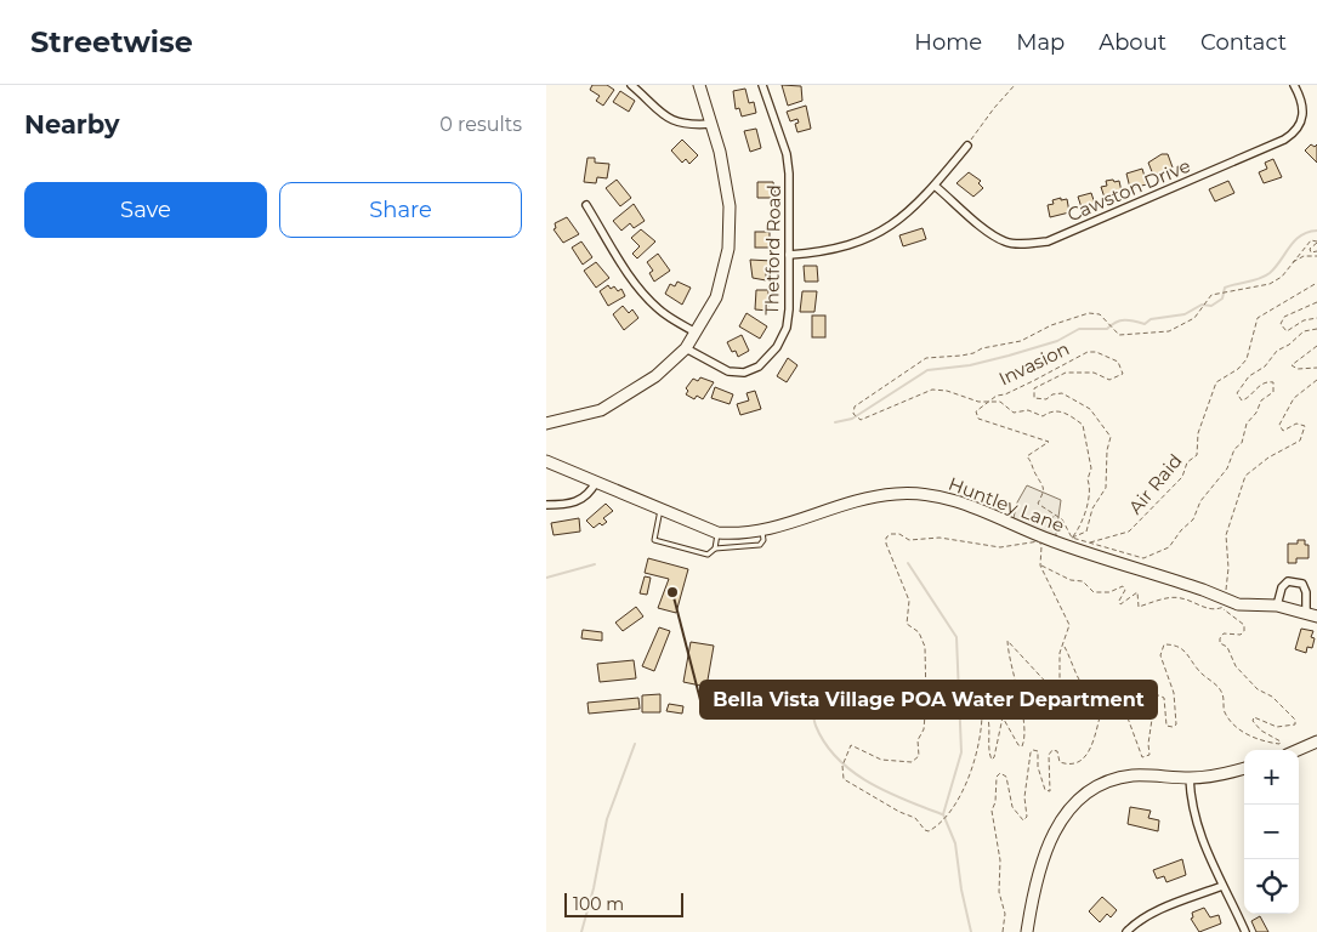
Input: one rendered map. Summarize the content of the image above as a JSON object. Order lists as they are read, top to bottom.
{
  "streets": {
    "street": ["Cawston Drive", "Thetford Road", "Huntley Lane"],
    "path": ["Invasion", "Air Raid"]
  },
  "places": ["Bella Vista Village POA Water Department"],
  "scale_bar": "100 m",
  "page": {
    "header": "Streetwise",
    "nav": [
      "Home",
      "Map",
      "About",
      "Contact"
    ],
    "heading": ["Nearby", "0 results"],
    "buttons": ["Save", "Share"],
    "map_buttons": ["+", "−"],
    "scale": "100 m"
  }
}
